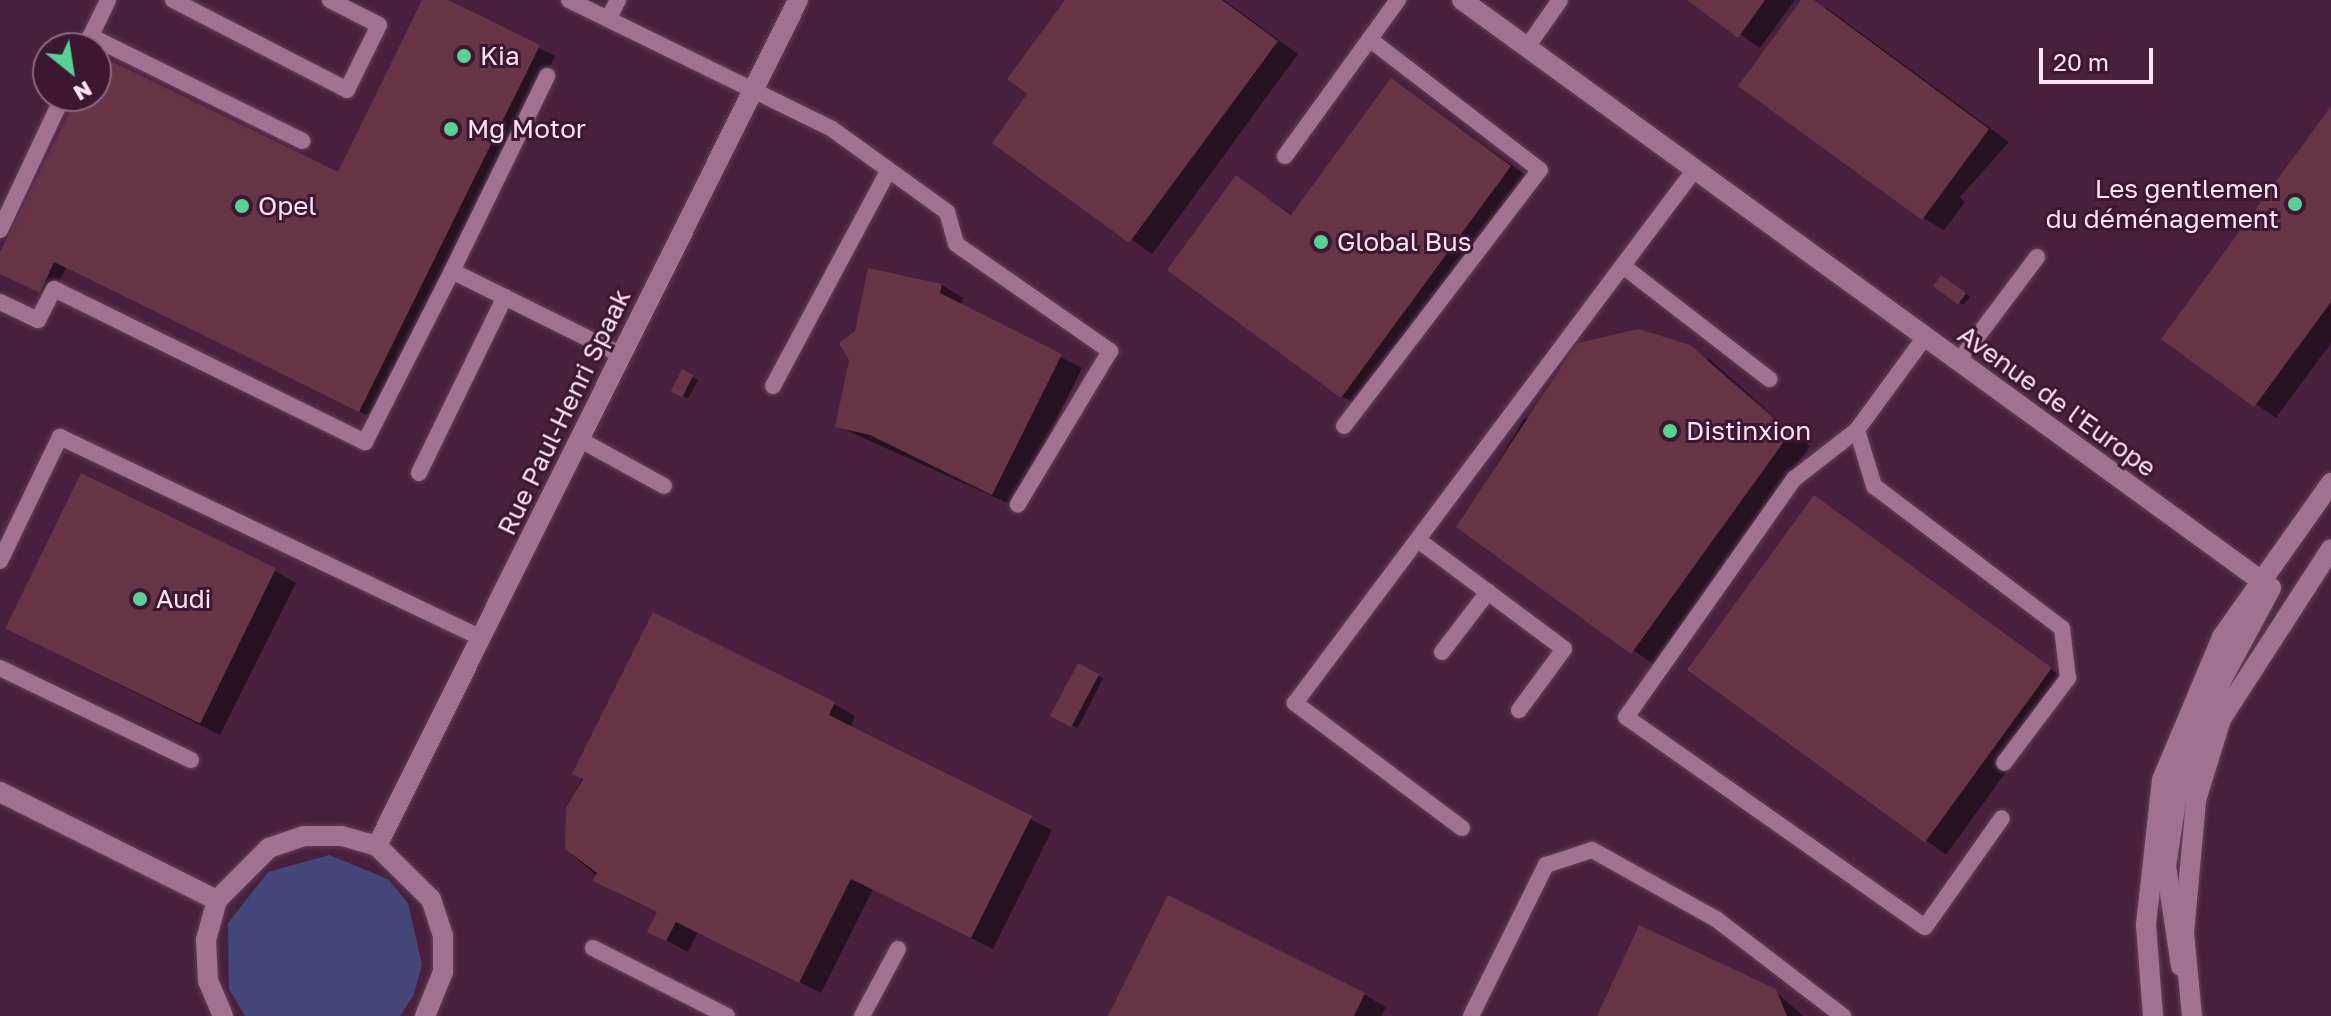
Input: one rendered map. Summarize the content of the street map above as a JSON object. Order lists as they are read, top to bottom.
{
  "streets": {
    "street": ["Avenue de l'Europe", "Rue Paul-Henri Spaak"]
  },
  "places": [
    "Kia",
    "Mg Motor",
    "Les gentlemen du déménagement",
    "Opel",
    "Global Bus",
    "Distinxion",
    "Audi"
  ],
  "scale_bar": "20 m",
  "north": "bottom right"
}
